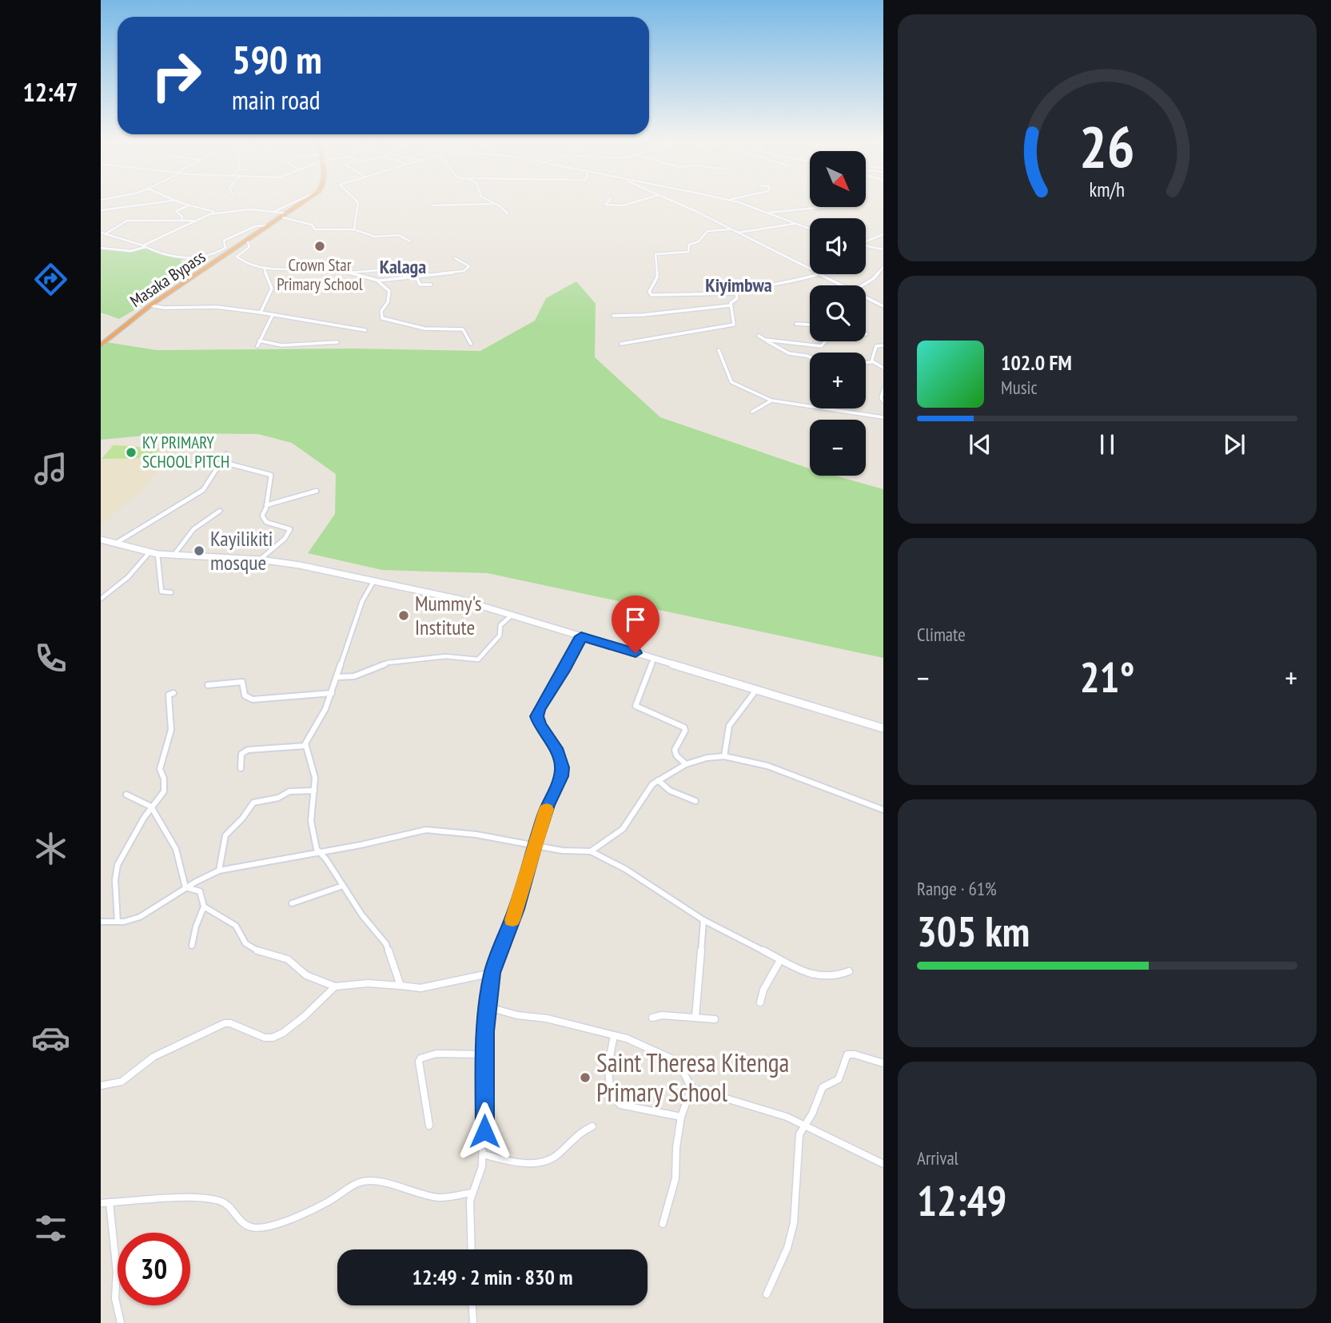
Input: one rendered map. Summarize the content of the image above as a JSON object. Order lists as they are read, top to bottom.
{
  "streets": {
    "highway": ["Masaka Bypass"]
  },
  "districts": ["Kalaga", "Kiyimbwa"],
  "places": [
    "Crown Star Primary School",
    "KY PRIMARY SCHOOL PITCH",
    "Kayilikiti mosque",
    "Mummy's Institute",
    "Saint Theresa Kitenga Primary School"
  ],
  "north": "bottom right",
  "page": {
    "tabs": "12:47",
    "turn": ["590 m", "main road"],
    "map_buttons": ["+", "−"],
    "song": ["102.0 FM", "Music"],
    "tile": [
      "Climate",
      ["Range · 61%", "305 km"],
      ["Arrival", "12:49"]
    ],
    "heat": ["−", "21°", "+"],
    "limit": "30",
    "trip": "12:49 · 2 min · 830 m",
    "gauge": ["26", "km/h"]
  }
}
